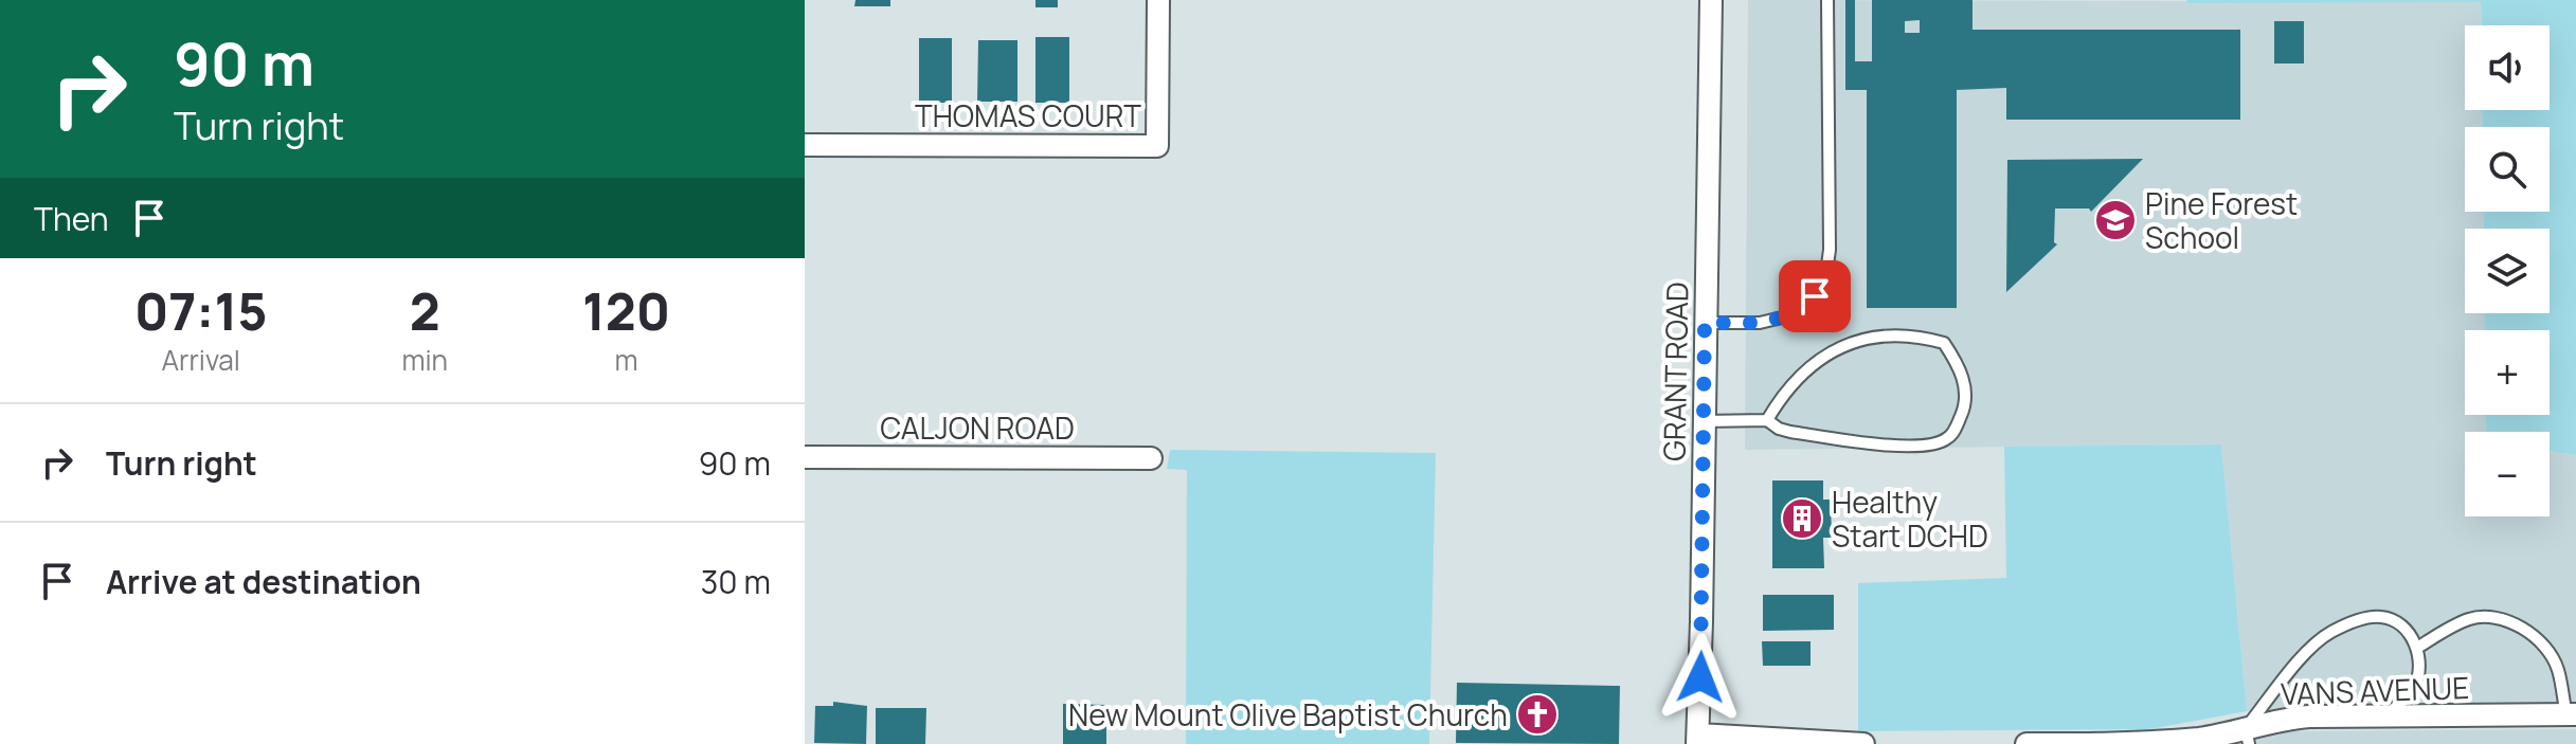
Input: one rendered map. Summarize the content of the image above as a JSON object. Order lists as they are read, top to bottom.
{
  "streets": {
    "street": [
      "THOMAS COURT",
      "GRANT ROAD",
      "CALJON ROAD",
      "VANS AVENUE"
    ]
  },
  "places": {
    "school or university": ["Pine Forest School"],
    "building": ["Healthy Start DCHD"],
    "church": ["New Mount Olive Baptist Church"]
  },
  "page": {
    "turn": ["90 m", "Turn right"],
    "map_buttons": ["+", "−"],
    "then": "Then",
    "eta": [
      "07:15",
      "Arrival",
      "2",
      "min",
      "120",
      "m"
    ],
    "list": [
      {
        "name": "Turn right",
        "value": "90 m"
      },
      {
        "name": "Arrive at destination",
        "value": "30 m"
      }
    ]
  }
}
